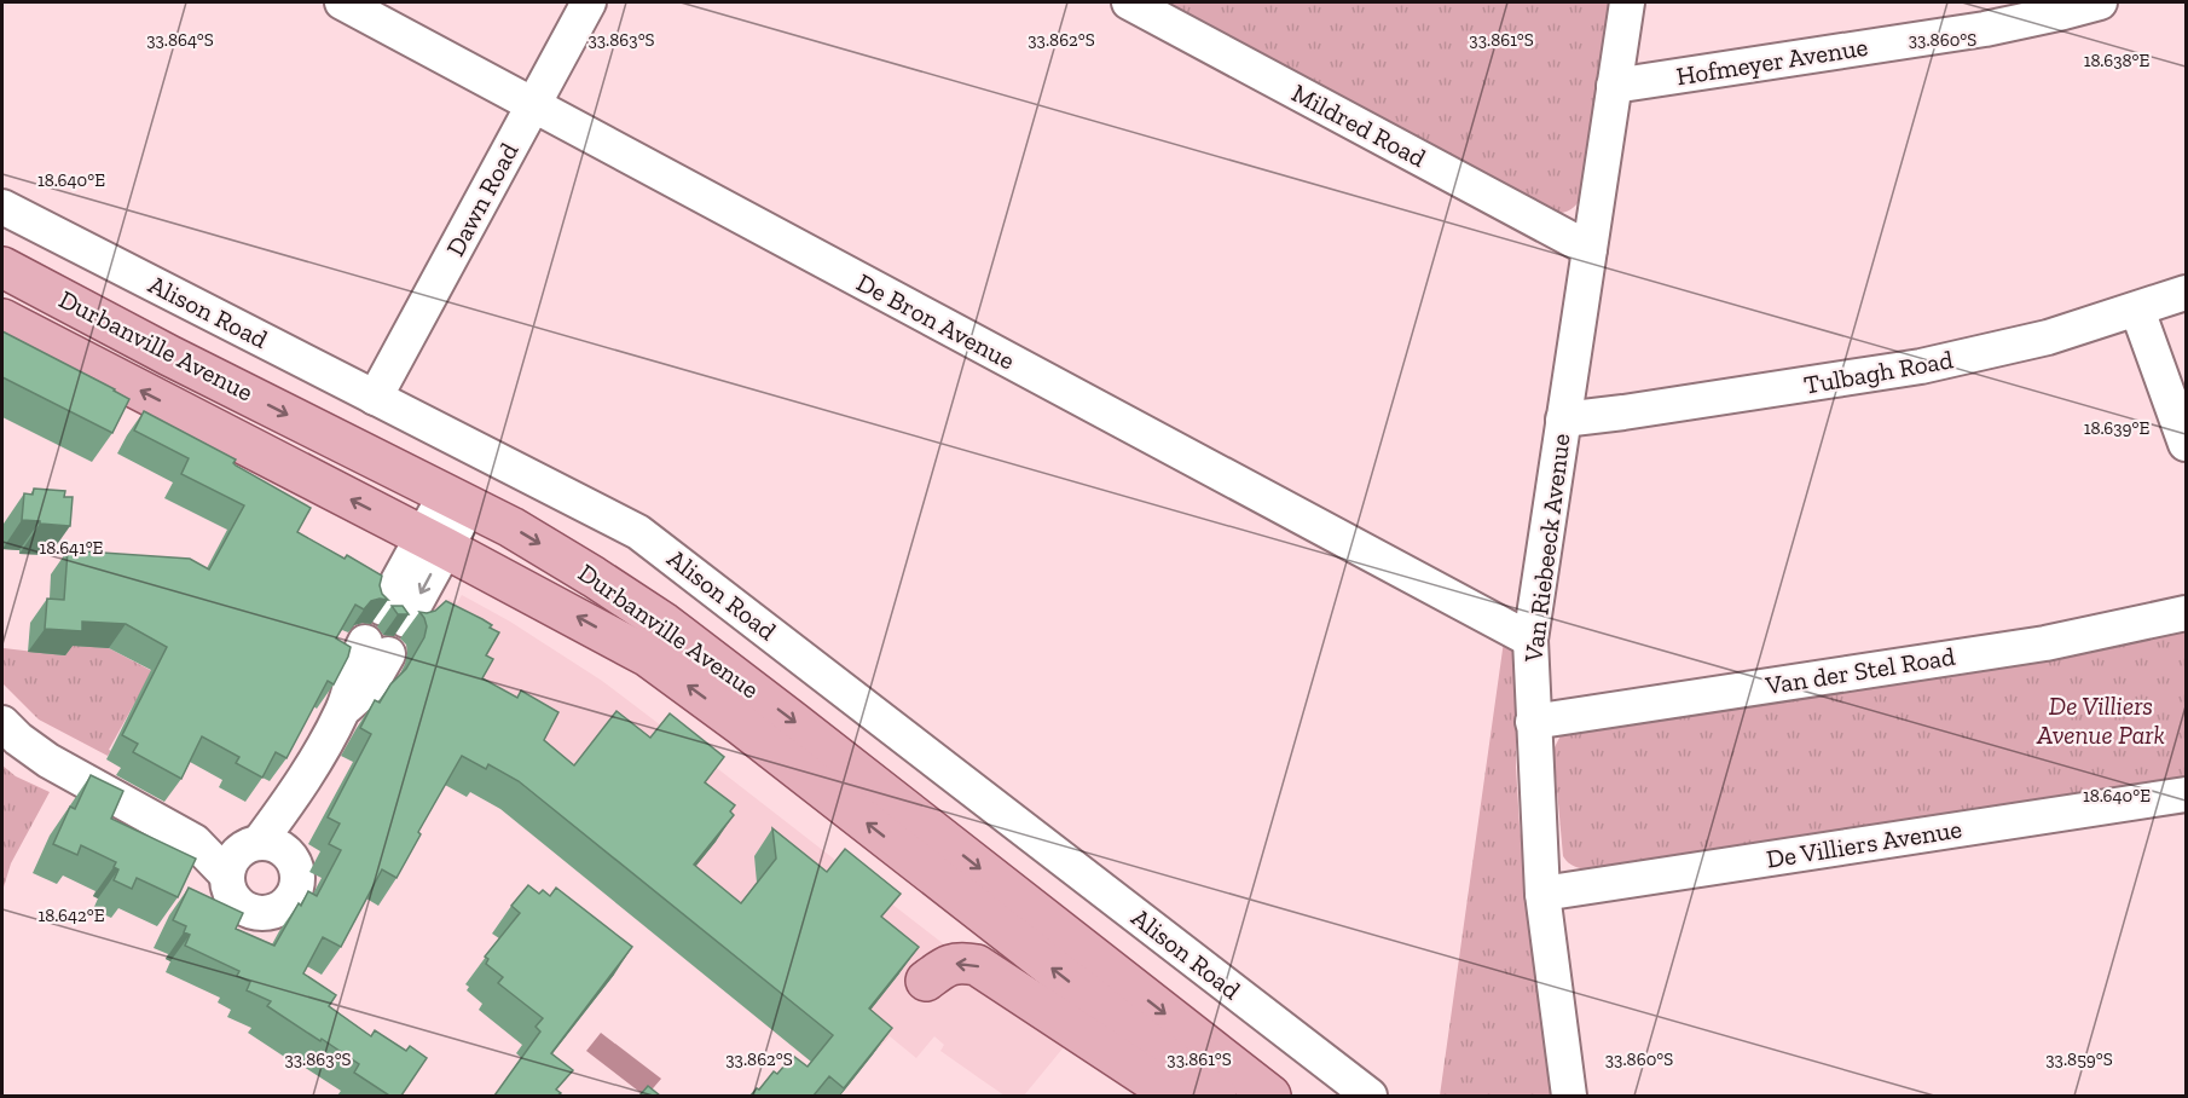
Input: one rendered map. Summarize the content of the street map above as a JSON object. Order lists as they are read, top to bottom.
{
  "streets": {
    "main road": ["Durbanville Avenue"],
    "street": [
      "Hofmeyer Avenue",
      "Mildred Road",
      "Dawn Road",
      "Alison Road",
      "De Bron Avenue",
      "Tulbagh Road",
      "Van Riebeeck Avenue",
      "Van der Stel Road",
      "De Villiers Avenue"
    ]
  },
  "crossings": [
    ["Hofmeyer Avenue", "Van Riebeeck Avenue"],
    ["Mildred Road", "Van Riebeeck Avenue"],
    ["Dawn Road", "Alison Road"],
    ["Dawn Road", "De Bron Avenue"],
    ["De Bron Avenue", "Van Riebeeck Avenue"],
    ["Tulbagh Road", "Van Riebeeck Avenue"],
    ["Van Riebeeck Avenue", "Van der Stel Road"],
    ["Van Riebeeck Avenue", "De Villiers Avenue"]
  ],
  "parks": ["De Villiers Avenue Park"],
  "coordinates": [
    "33.864°S",
    "33.863°S",
    "33.862°S",
    "33.861°S",
    "33.860°S",
    "18.638°E",
    "18.640°E",
    "18.639°E",
    "18.641°E",
    "18.642°E",
    "33.859°S"
  ]
}
